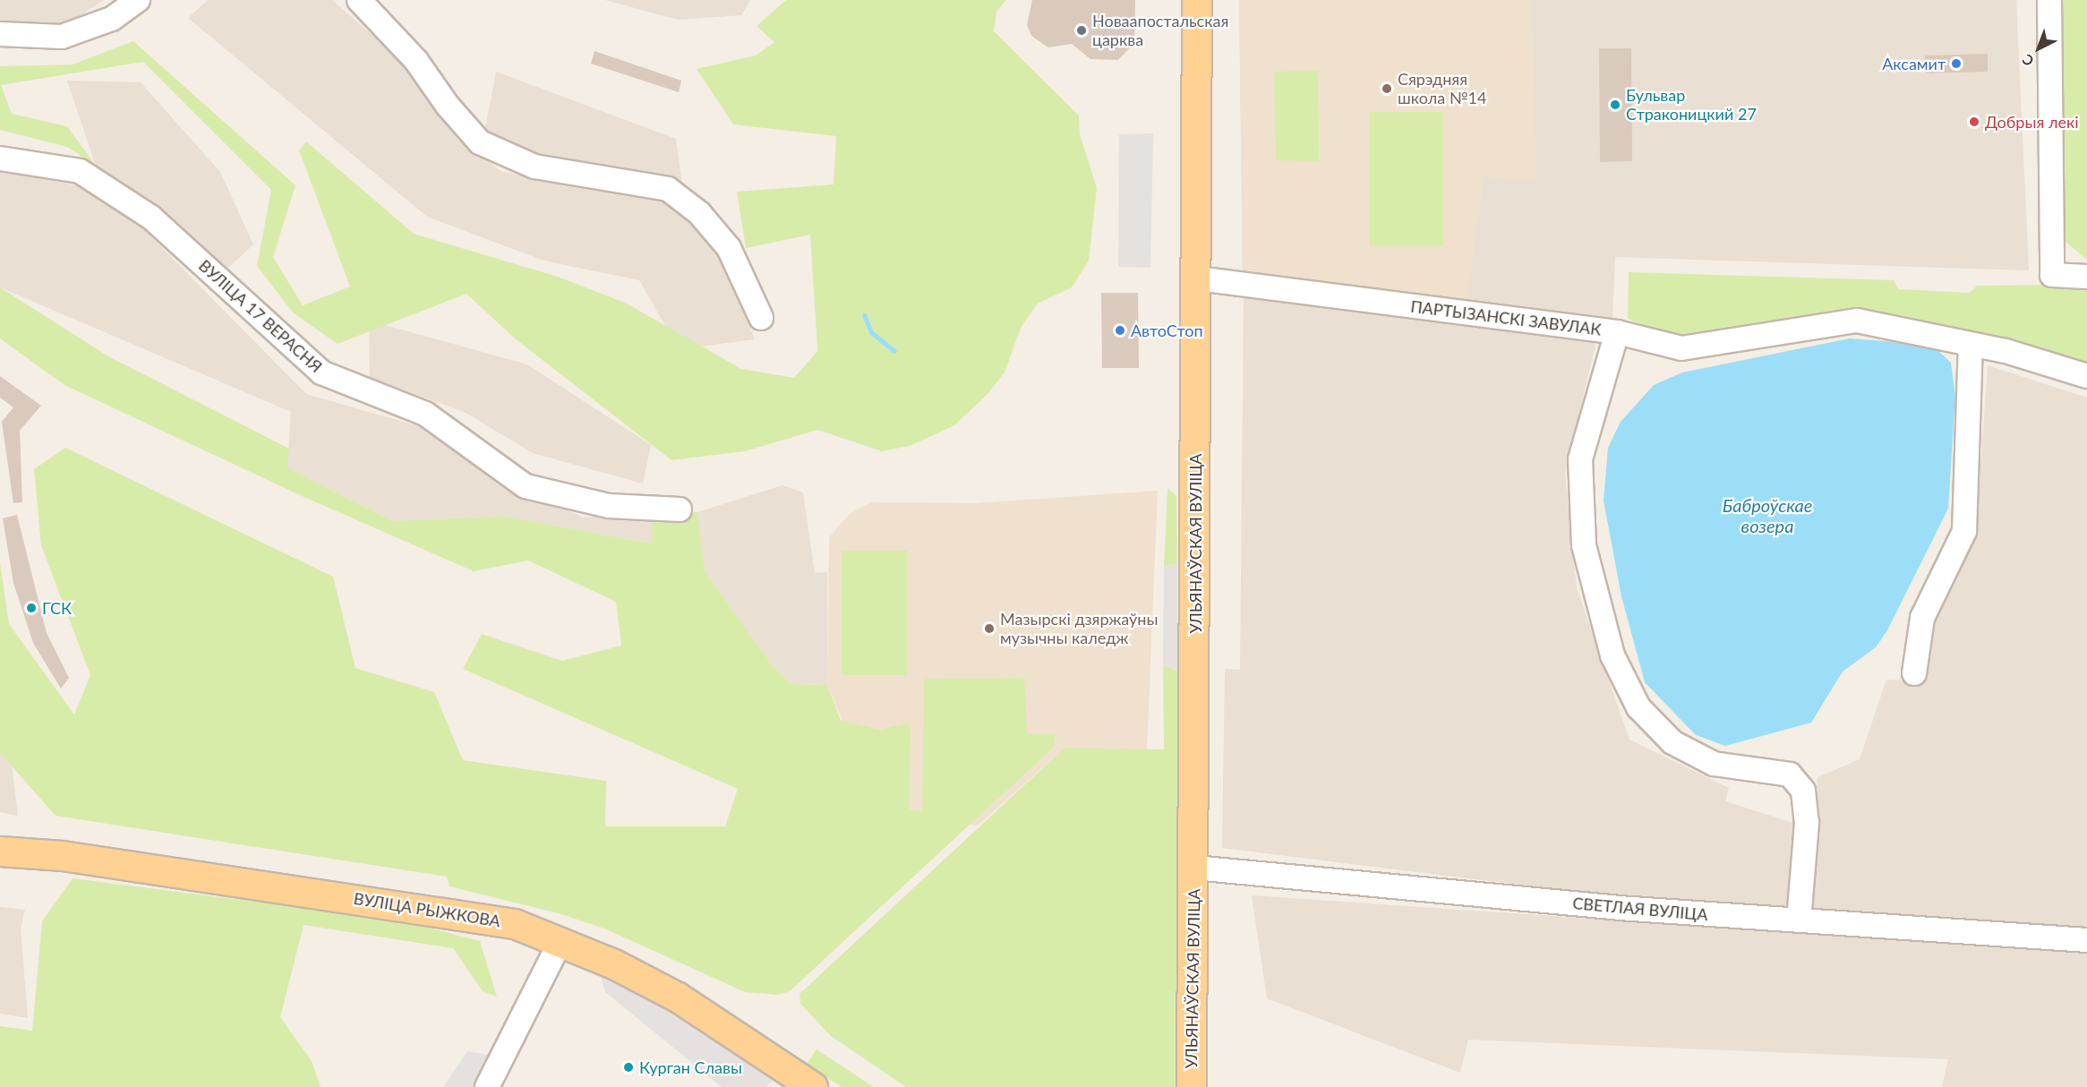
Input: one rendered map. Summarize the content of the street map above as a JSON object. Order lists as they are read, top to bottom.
{
  "streets": {
    "main road": ["УЛЬЯНАЎСКАЯ ВУЛІЦА", "ВУЛІЦА РЫЖКОВА"],
    "street": ["ВУЛІЦА 17 ВЕРАСНЯ", "ПАРТЫЗАНСКІ ЗАВУЛАК", "СВЕТЛАЯ ВУЛІЦА"]
  },
  "crossings": [
    ["ПАРТЫЗАНСКІ ЗАВУЛАК", "УЛЬЯНАЎСКАЯ ВУЛІЦА"],
    ["ПАРТЫЗАНСКІ ЗАВУЛАК", "СВЕТЛАЯ ВУЛІЦА"],
    ["УЛЬЯНАЎСКАЯ ВУЛІЦА", "СВЕТЛАЯ ВУЛІЦА"]
  ],
  "water": ["Баброўскае возера"],
  "places": [
    "Новаапостальская царква",
    "Аксамит",
    "Сярэдняя школа №14",
    "Бульвар Страконицкий 27",
    "Добрыя лекi",
    "АвтоСтоп",
    "ГСК",
    "Мазырскі дзяржаўны музычны каледж",
    "Курган Славы"
  ],
  "north": "bottom left"
}
